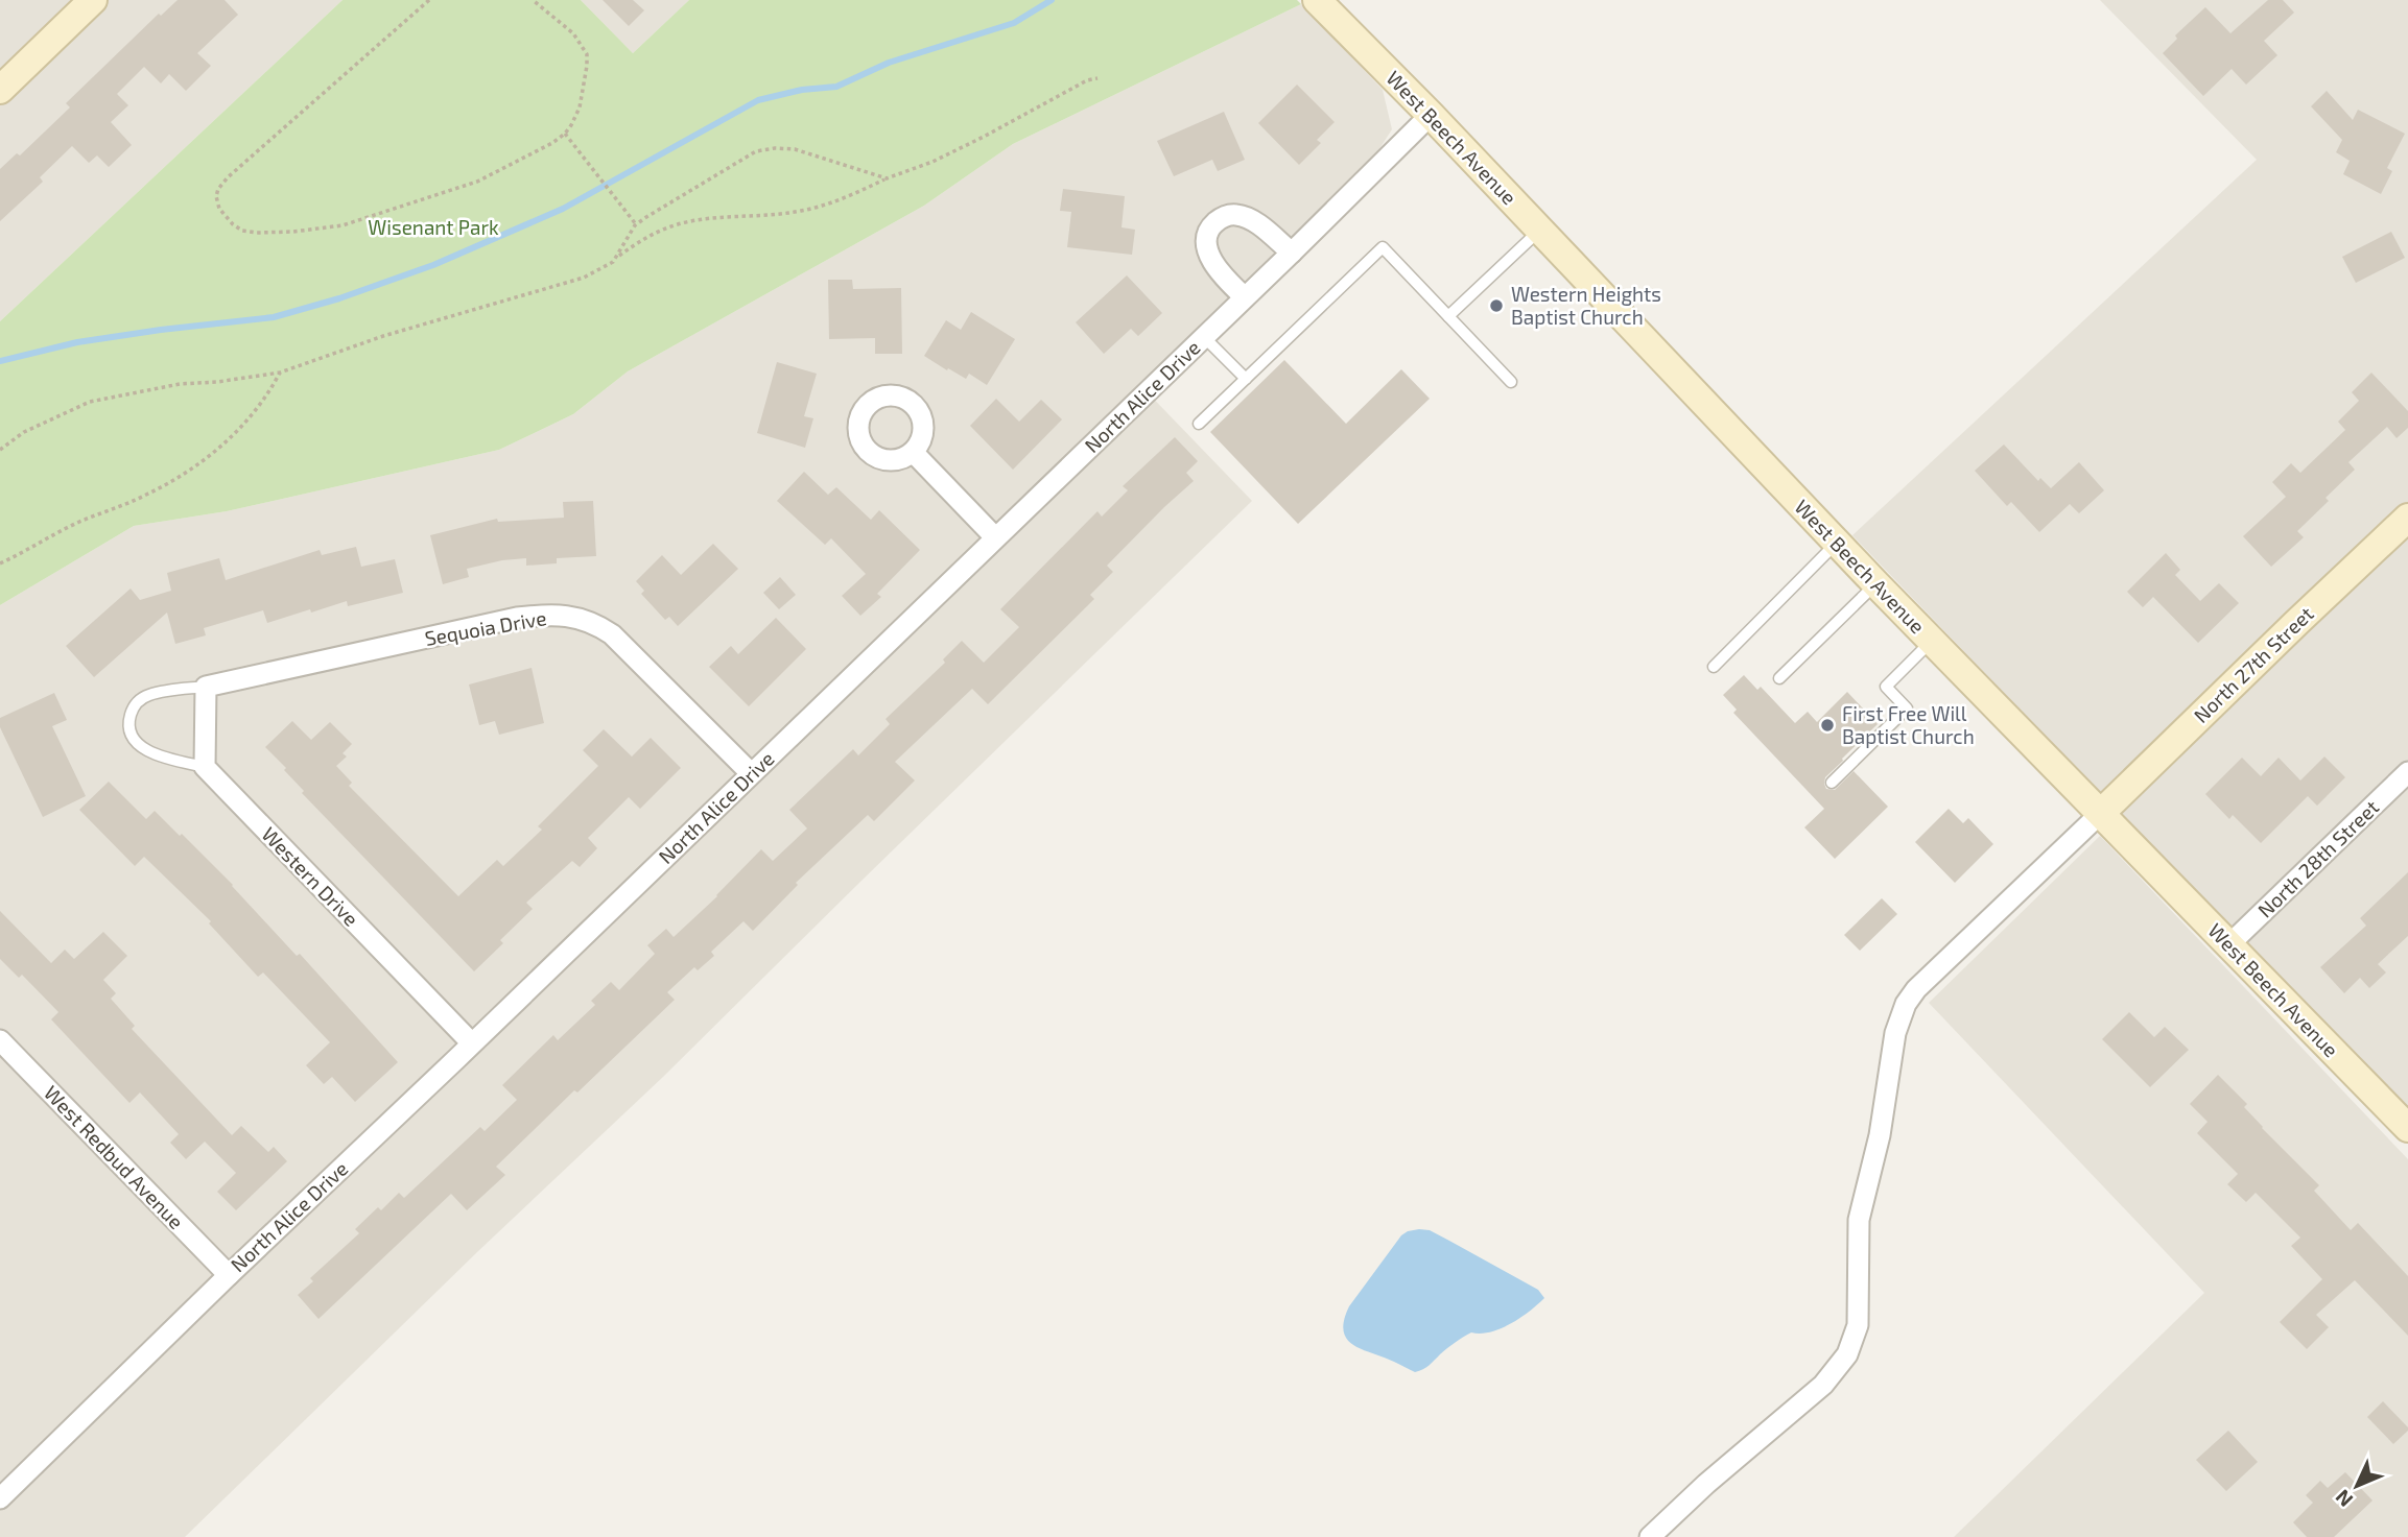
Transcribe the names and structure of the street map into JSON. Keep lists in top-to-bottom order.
{
  "streets": {
    "main road": ["West Beech Avenue", "North 27th Street"],
    "street": [
      "North Alice Drive",
      "Sequoia Drive",
      "North 28th Street",
      "Western Drive",
      "West Redbud Avenue"
    ]
  },
  "crossings": [
    ["West Beech Avenue", "North Alice Drive"],
    ["West Beech Avenue", "North 27th Street"],
    ["West Beech Avenue", "North 28th Street"],
    ["North Alice Drive", "Sequoia Drive"],
    ["North Alice Drive", "Western Drive"],
    ["North Alice Drive", "West Redbud Avenue"]
  ],
  "parks": ["Wisenant Park"],
  "places": ["Western Heights Baptist Church", "First Free Will Baptist Church"],
  "north": "bottom left"
}
